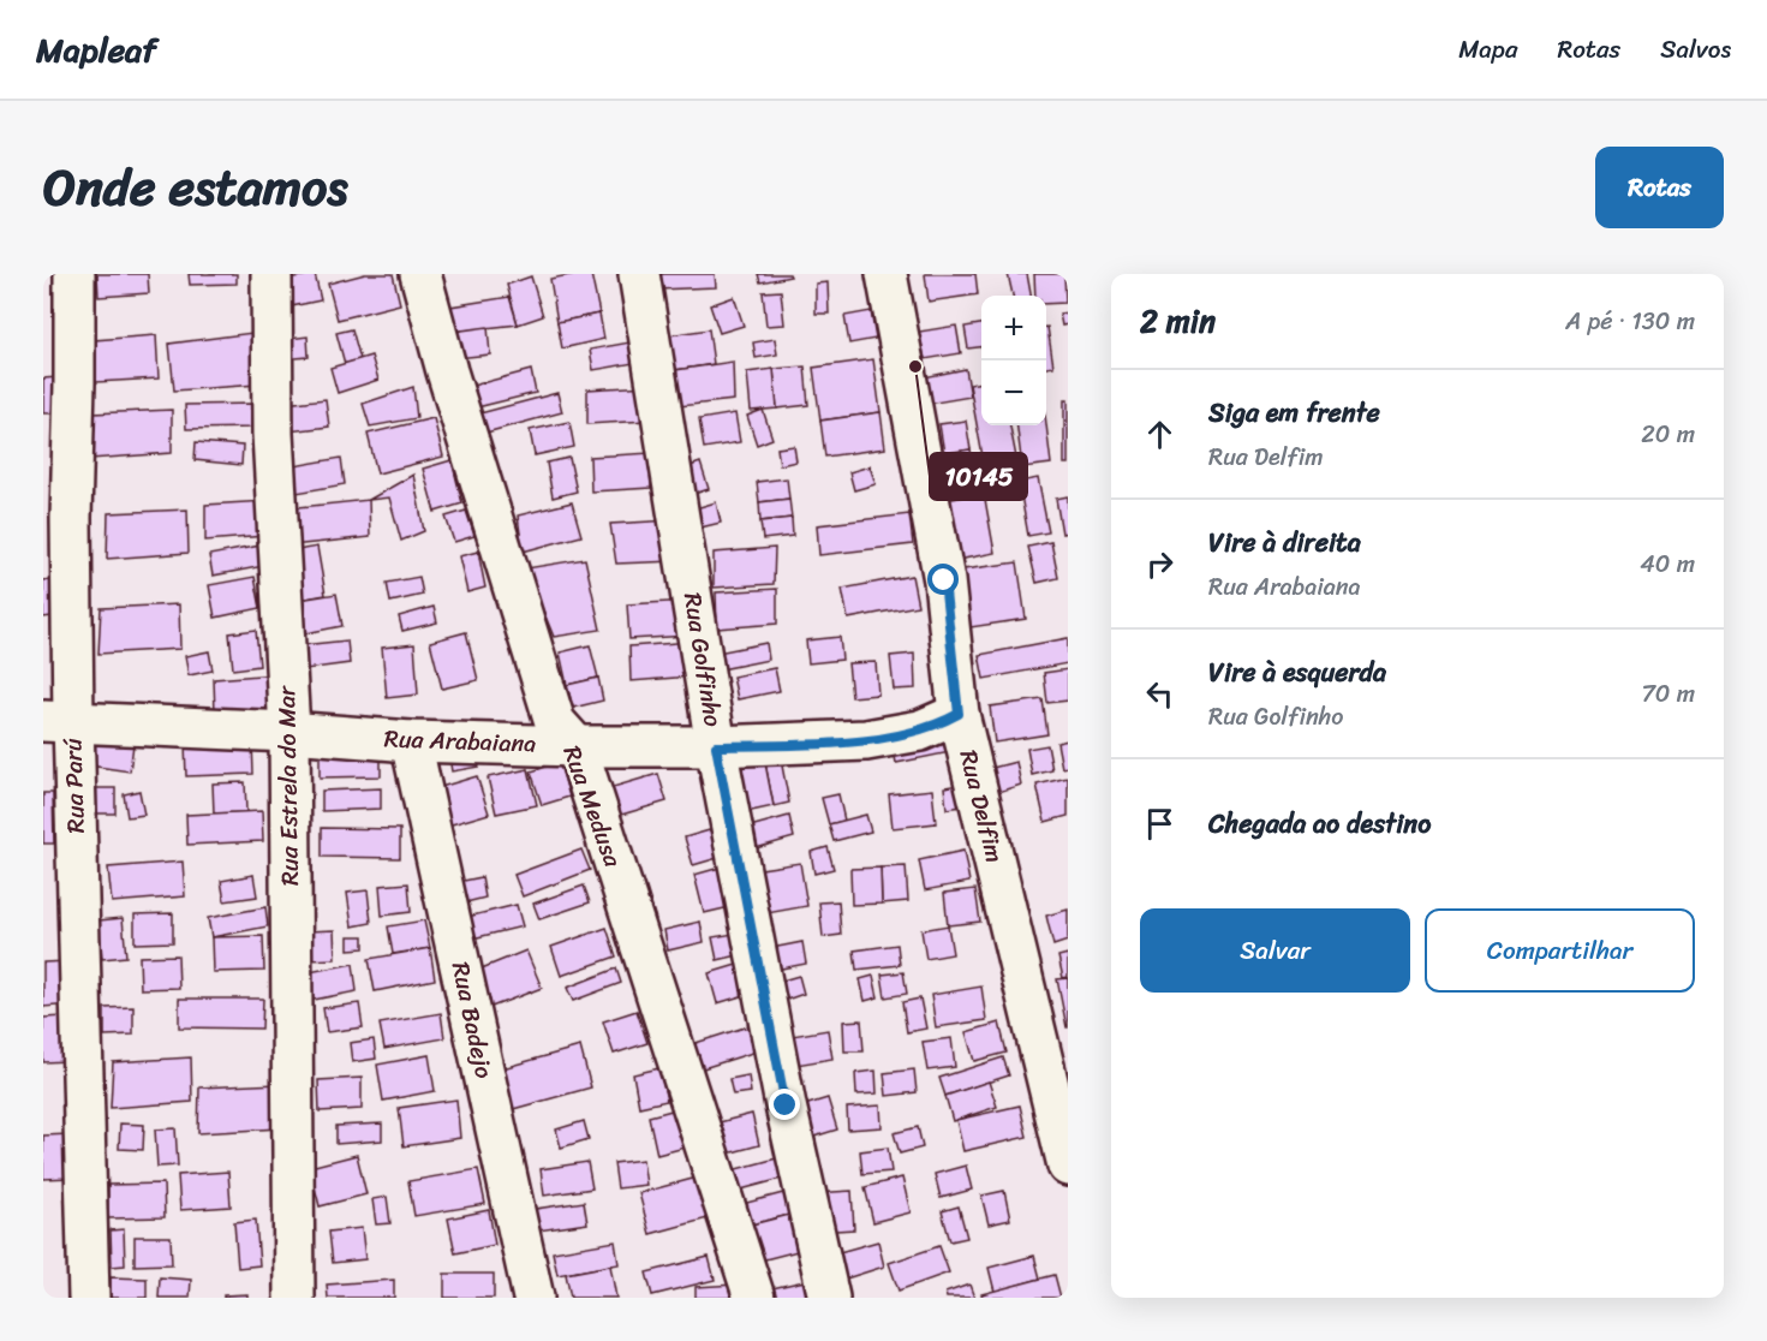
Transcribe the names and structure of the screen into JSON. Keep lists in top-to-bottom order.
{
  "streets": {
    "street": [
      "Rua Golfinho",
      "Rua Arabaiana",
      "Rua Parú",
      "Rua Estrela do Mar",
      "Rua Medusa",
      "Rua Delfim",
      "Rua Badejo"
    ]
  },
  "crossings": [
    ["Rua Golfinho", "Rua Arabaiana"],
    ["Rua Arabaiana", "Rua Parú"],
    ["Rua Arabaiana", "Rua Estrela do Mar"],
    ["Rua Arabaiana", "Rua Medusa"],
    ["Rua Arabaiana", "Rua Delfim"],
    ["Rua Arabaiana", "Rua Badejo"]
  ],
  "places": ["10145"],
  "page": {
    "header": "Mapleaf",
    "nav": ["Mapa", "Rotas", "Salvos"],
    "title": "Onde estamos",
    "buttons": [
      "Rotas",
      ["Salvar", "Compartilhar"]
    ],
    "heading": ["2 min", "A pé · 130 m"],
    "map_buttons": ["+", "−"],
    "list": [
      ["Siga em frente", "Rua Delfim", "20 m"],
      ["Vire à direita", "Rua Arabaiana", "40 m"],
      ["Vire à esquerda", "Rua Golfinho", "70 m"],
      "Chegada ao destino"
    ]
  }
}
